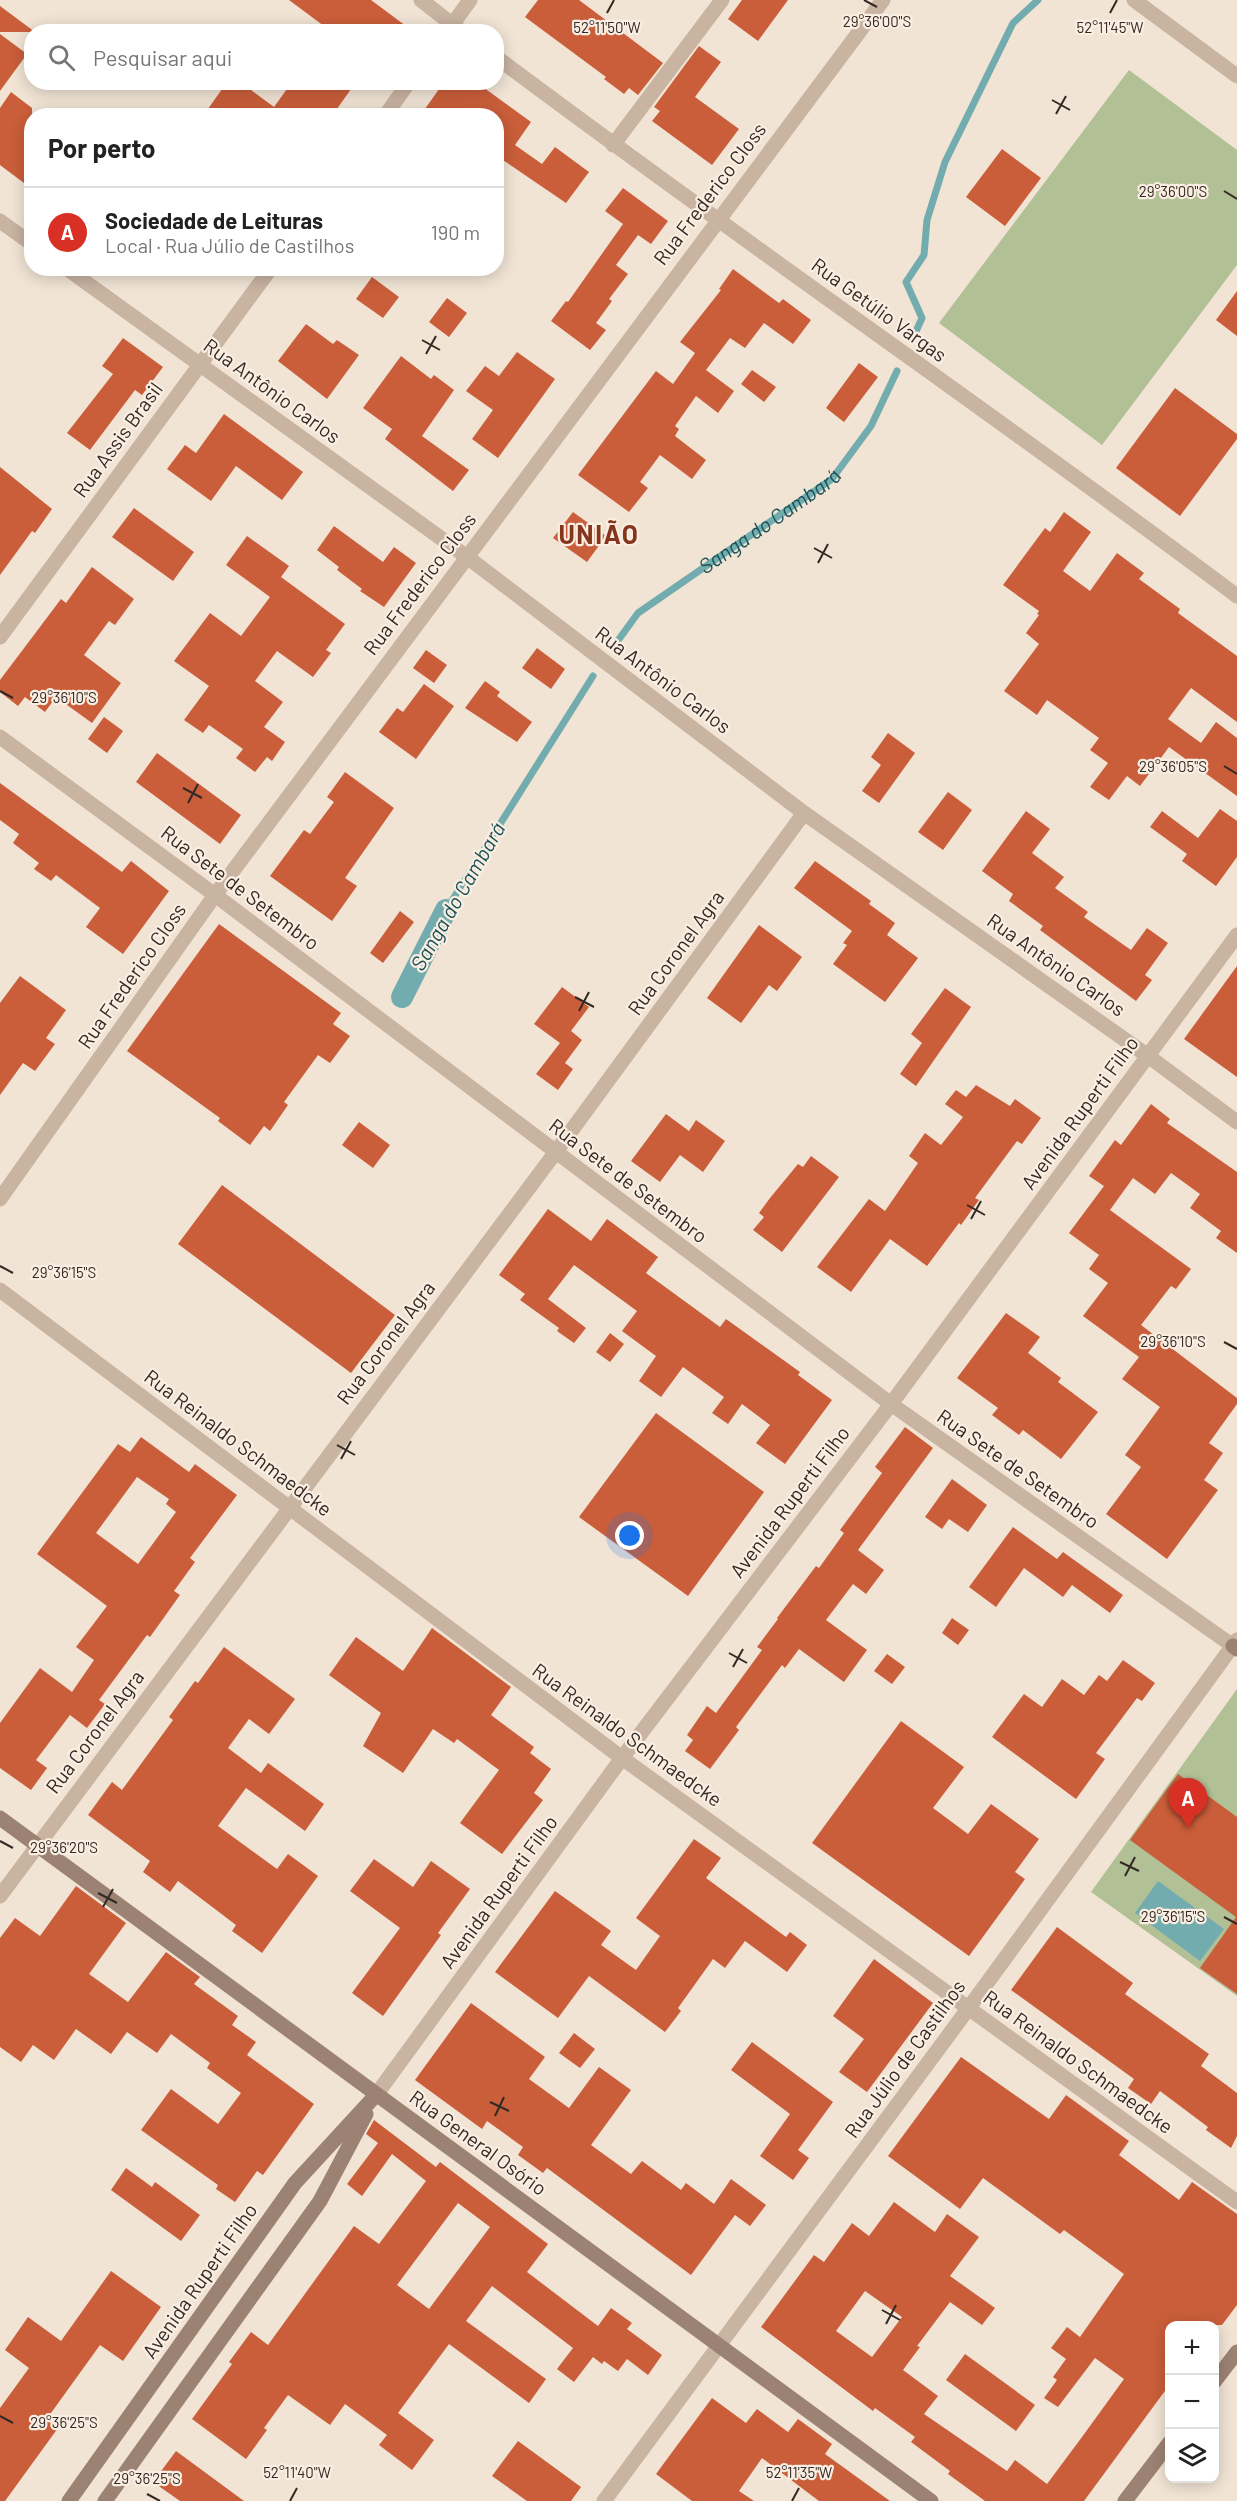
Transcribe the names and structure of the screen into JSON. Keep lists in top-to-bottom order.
{
  "streets": {
    "main road": ["Avenida Ruperti Filho", "Rua General Osório"],
    "street": [
      "Rua Frederico Closs",
      "Rua Getúlio Vargas",
      "Rua Antônio Carlos",
      "Rua Assis Brasil",
      "Rua Sete de Setembro",
      "Rua Coronel Agra",
      "Rua Reinaldo Schmaedcke",
      "Rua Júlio de Castilhos"
    ]
  },
  "crossings": [
    ["Rua Frederico Closs", "Rua Getúlio Vargas"],
    ["Rua Frederico Closs", "Rua Antônio Carlos"],
    ["Rua Frederico Closs", "Rua Sete de Setembro"],
    ["Rua Antônio Carlos", "Rua Assis Brasil"],
    ["Rua Antônio Carlos", "Rua Coronel Agra"],
    ["Rua Antônio Carlos", "Avenida Ruperti Filho"],
    ["Rua Sete de Setembro", "Rua Coronel Agra"],
    ["Rua Sete de Setembro", "Avenida Ruperti Filho"],
    ["Rua Sete de Setembro", "Rua Júlio de Castilhos"],
    ["Rua Coronel Agra", "Rua Reinaldo Schmaedcke"],
    ["Rua Coronel Agra", "Rua General Osório"],
    ["Avenida Ruperti Filho", "Rua Reinaldo Schmaedcke"],
    ["Avenida Ruperti Filho", "Rua General Osório"],
    ["Rua Reinaldo Schmaedcke", "Rua Júlio de Castilhos"],
    ["Rua Júlio de Castilhos", "Rua General Osório"]
  ],
  "districts": ["UNIÃO"],
  "water": ["Sanga do Cambará"],
  "page": {
    "search": "Pesquisar aqui",
    "heading": "Por perto",
    "list": [
      {
        "mark": "A",
        "name": "Sociedade de Leituras",
        "note": "Local · Rua Júlio de Castilhos",
        "value": "190 m"
      }
    ],
    "pins": "A",
    "map_buttons": ["+", "−"]
  },
  "coordinates": [
    "29°36'00\"S",
    "52°11'50\"W",
    "52°11'45\"W",
    "29°36'10\"S",
    "29°36'05\"S",
    "29°36'15\"S",
    "29°36'20\"S",
    "29°36'25\"S",
    "52°11'40\"W",
    "52°11'35\"W"
  ]
}
